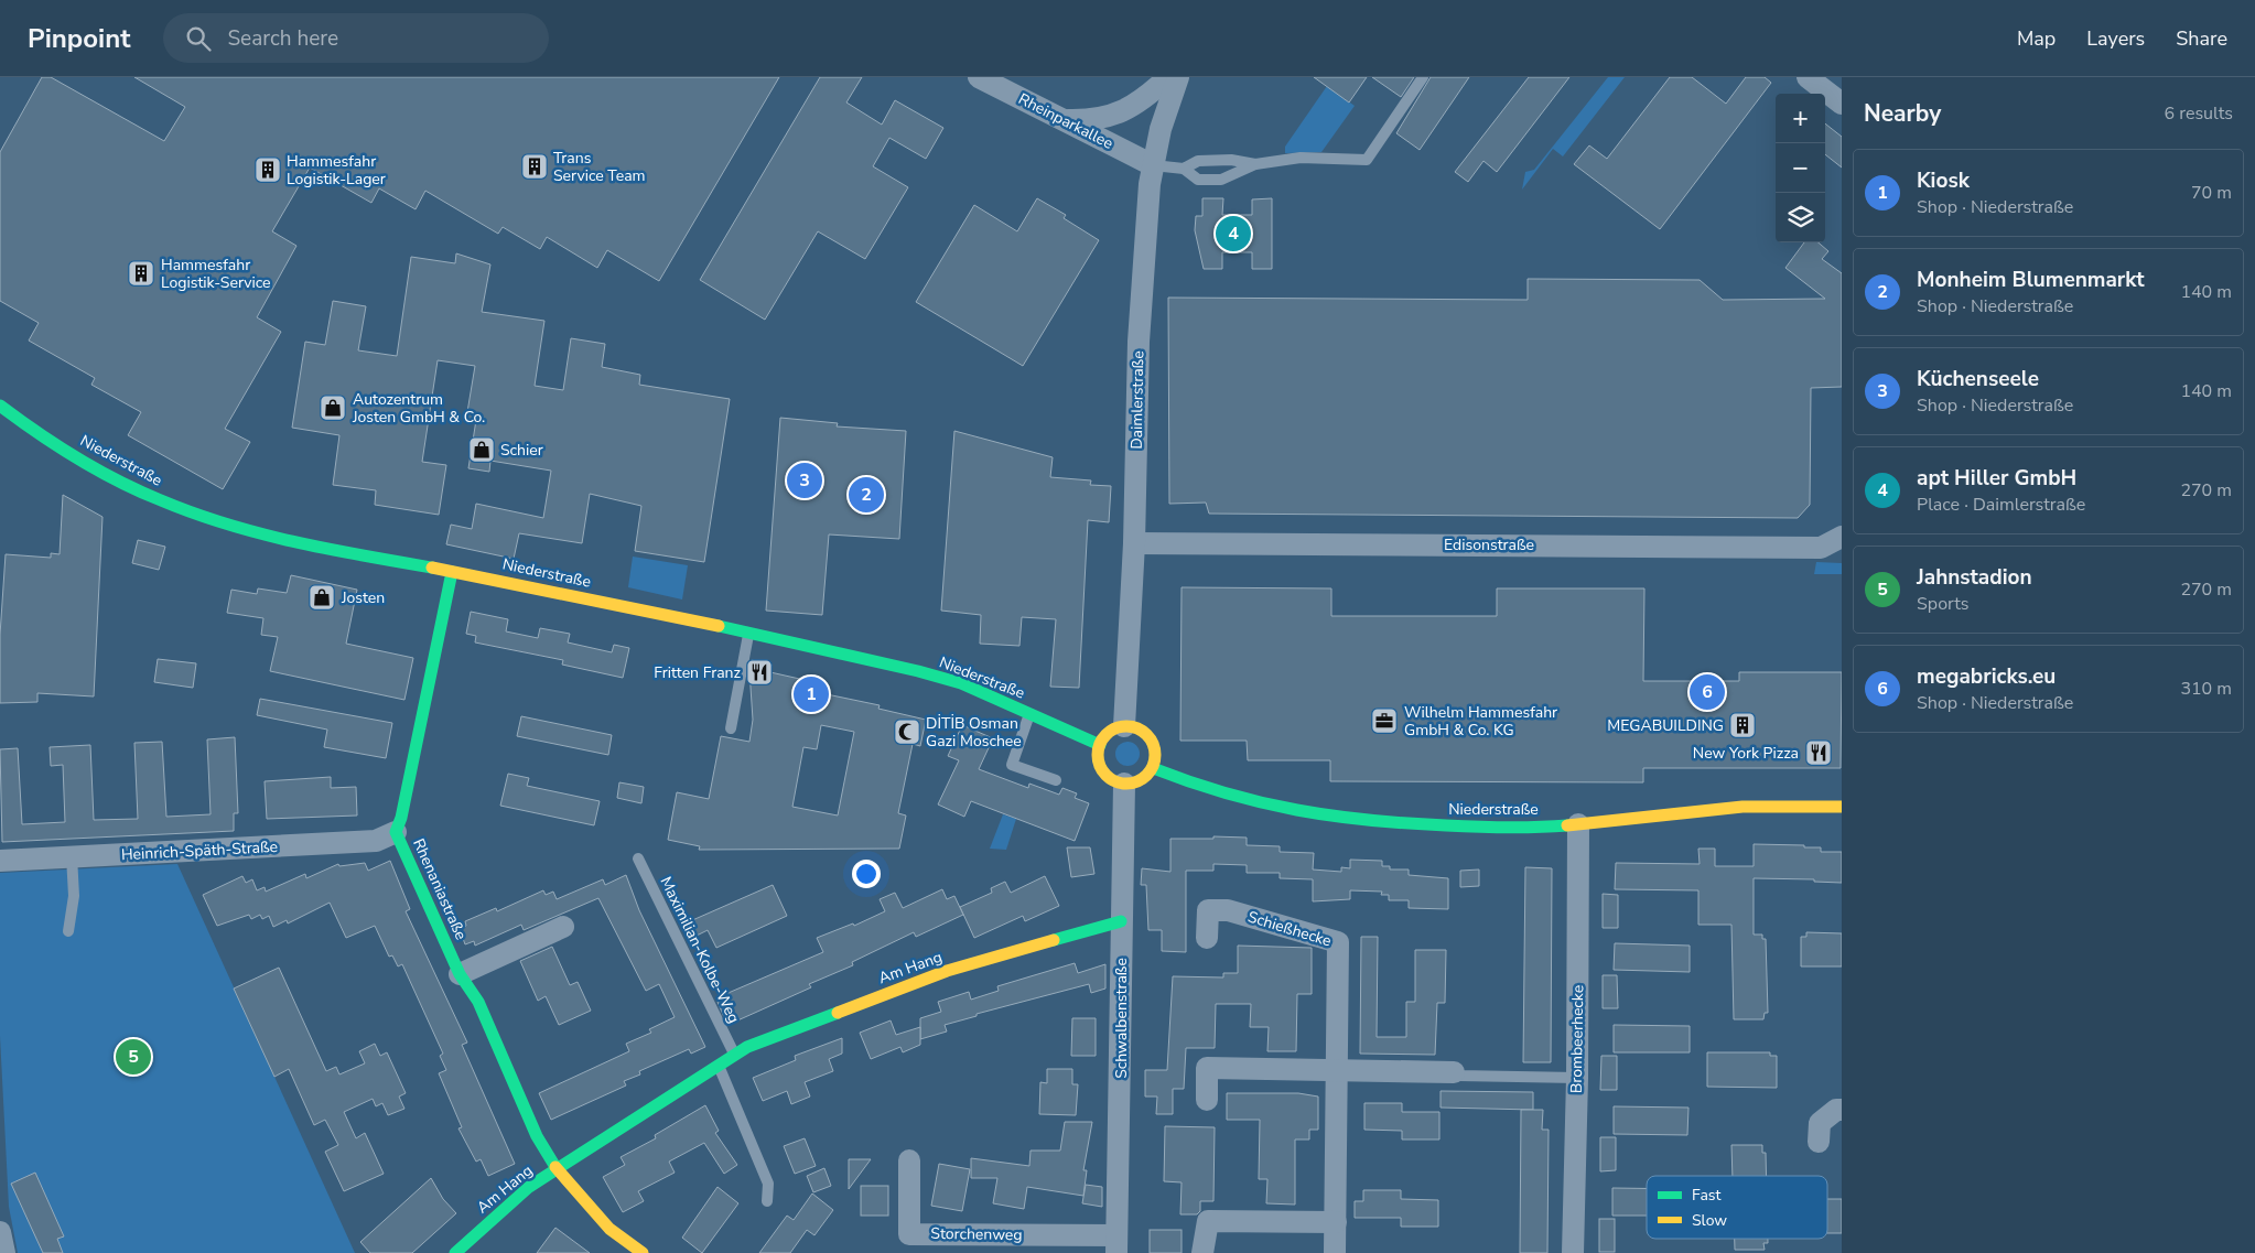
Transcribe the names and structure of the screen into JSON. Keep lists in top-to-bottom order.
{
  "streets": {
    "street": [
      "Rheinparkallee",
      "Daimlerstraße",
      "Niederstraße",
      "Edisonstraße",
      "Heinrich-Späth-Straße",
      "Rhenaniastraße",
      "Schießhecke",
      "Am Hang",
      "Schwalbenstraße",
      "Brombeerhecke",
      "Storchenweg"
    ],
    "lane": ["Maximilian-Kolbe-Weg"]
  },
  "crossings": [
    ["Rheinparkallee", "Daimlerstraße"],
    ["Daimlerstraße", "Niederstraße"],
    ["Daimlerstraße", "Edisonstraße"],
    ["Daimlerstraße", "Schwalbenstraße"],
    ["Niederstraße", "Rhenaniastraße"],
    ["Niederstraße", "Schwalbenstraße"],
    ["Niederstraße", "Brombeerhecke"],
    ["Heinrich-Späth-Straße", "Rhenaniastraße"],
    ["Rhenaniastraße", "Am Hang"],
    ["Maximilian-Kolbe-Weg", "Am Hang"],
    ["Am Hang", "Schwalbenstraße"],
    ["Schwalbenstraße", "Storchenweg"]
  ],
  "places": {
    "building": [
      "Trans Service Team",
      "Hammesfahr Logistik-Lager",
      "Hammesfahr Logistik-Service",
      "MEGABUILDING"
    ],
    "shop": ["Autozentrum Josten GmbH & Co.", "Schier", "Josten"],
    "restaurant": ["Fritten Franz", "New York Pizza"],
    "office": ["Wilhelm Hammesfahr GmbH & Co. KG"],
    "mosque": ["DİTİB Osman Gazi Moschee"]
  },
  "legend": ["Fast", "Slow"],
  "page": {
    "header": "Pinpoint",
    "search": "Search here",
    "nav": ["Map", "Layers", "Share"],
    "heading": ["Nearby", "6 results"],
    "map_buttons": ["+", "−"],
    "list": [
      {
        "mark": "1",
        "name": "Kiosk",
        "note": "Shop · Niederstraße",
        "value": "70 m"
      },
      {
        "mark": "2",
        "name": "Monheim Blumenmarkt",
        "note": "Shop · Niederstraße",
        "value": "140 m"
      },
      {
        "mark": "3",
        "name": "Küchenseele",
        "note": "Shop · Niederstraße",
        "value": "140 m"
      },
      {
        "mark": "4",
        "name": "apt Hiller GmbH",
        "note": "Place · Daimlerstraße",
        "value": "270 m"
      },
      {
        "mark": "5",
        "name": "Jahnstadion",
        "note": "Sports",
        "value": "270 m"
      },
      {
        "mark": "6",
        "name": "megabricks.eu",
        "note": "Shop · Niederstraße",
        "value": "310 m"
      }
    ],
    "pins": [
      "4",
      "3",
      "2",
      "6",
      "1",
      "5"
    ]
  }
}
